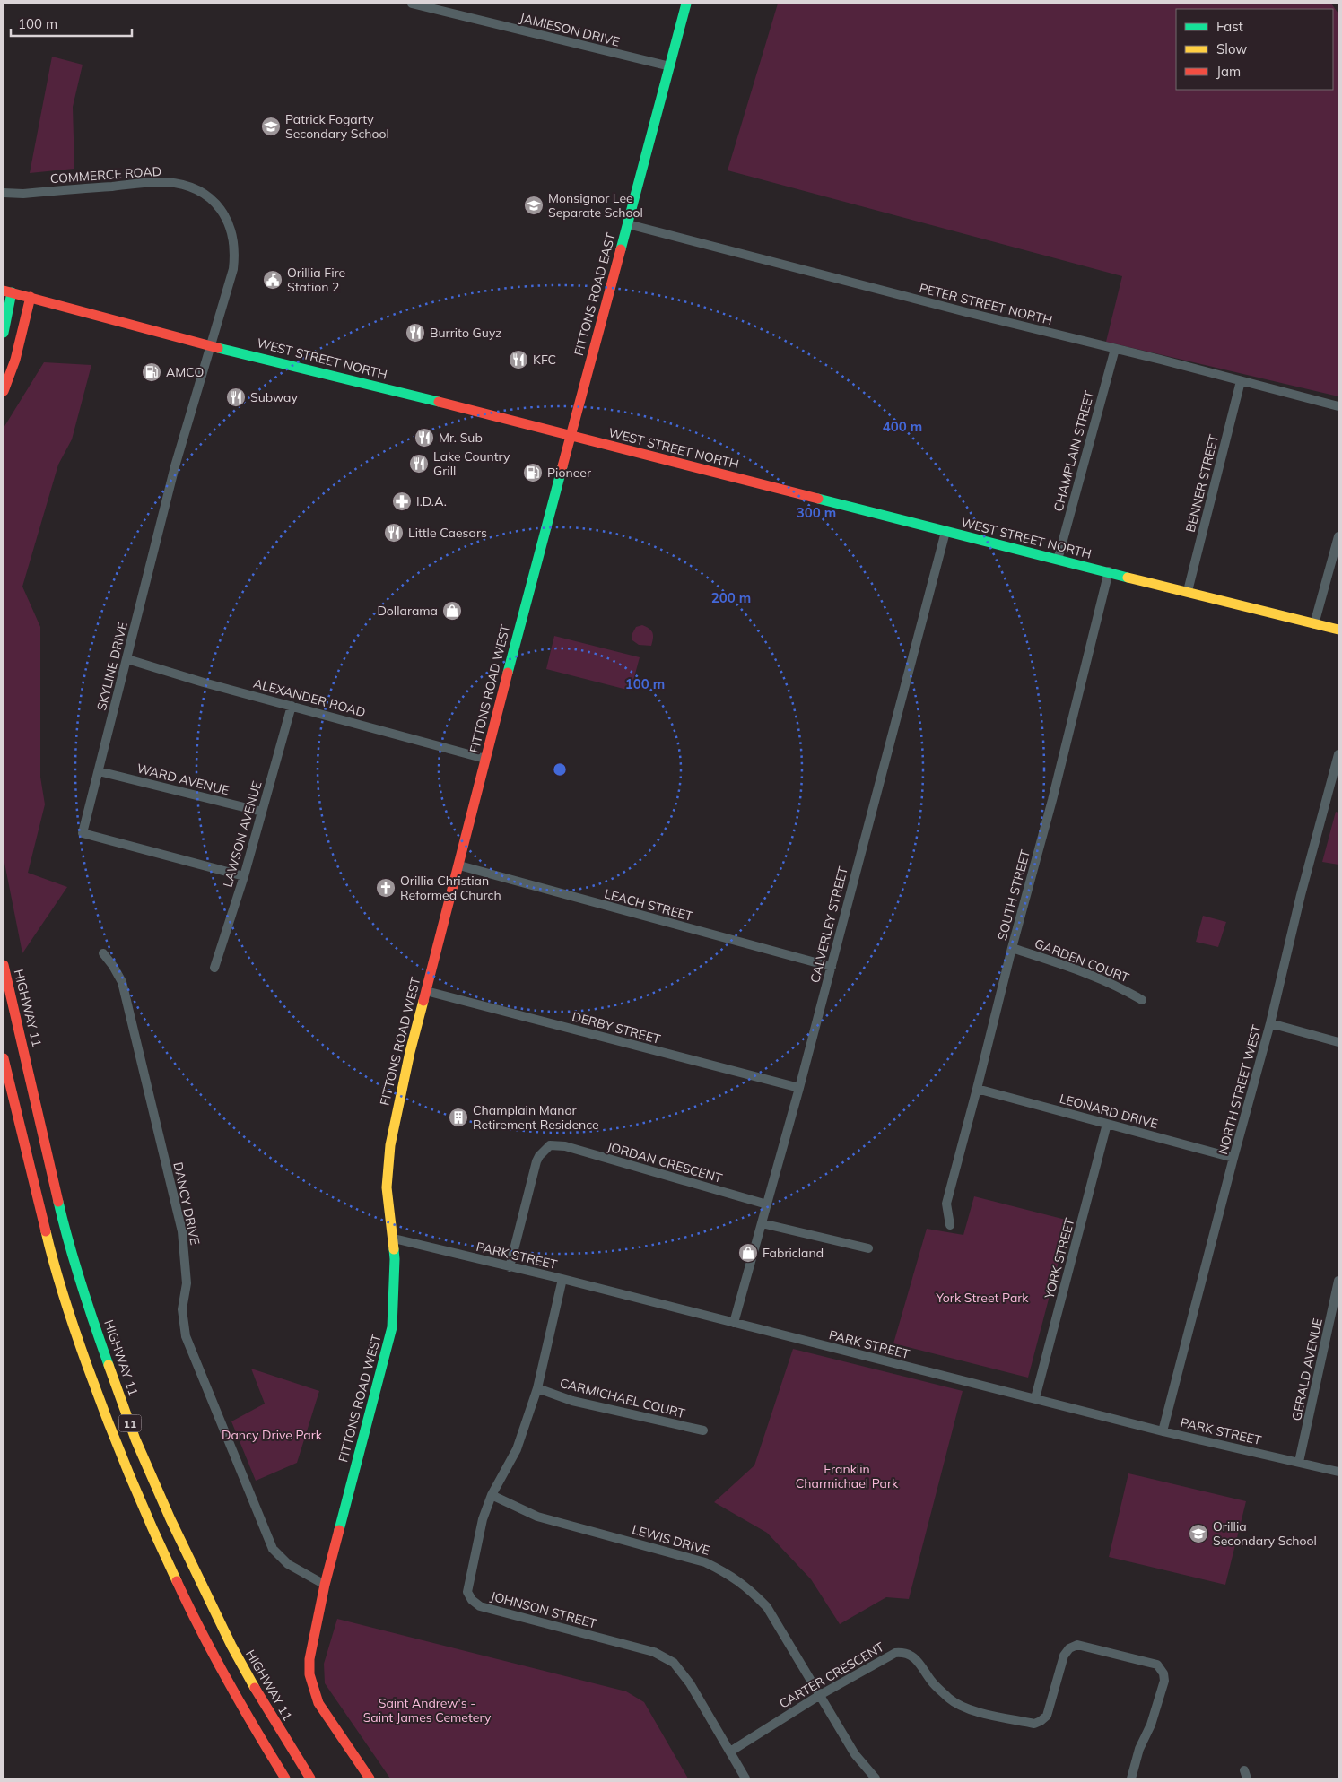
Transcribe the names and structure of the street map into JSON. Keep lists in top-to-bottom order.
{
  "streets": {
    "main road": [
      "FITTONS ROAD EAST",
      "WEST STREET NORTH",
      "FITTONS ROAD WEST",
      "HIGHWAY 11",
      "11"
    ],
    "street": [
      "JAMIESON DRIVE",
      "COMMERCE ROAD",
      "PETER STREET NORTH",
      "CHAMPLAIN STREET",
      "BENNER STREET",
      "SKYLINE DRIVE",
      "ALEXANDER ROAD",
      "WARD AVENUE",
      "LAWSON AVENUE",
      "SOUTH STREET",
      "LEACH STREET",
      "CALVERLEY STREET",
      "GARDEN COURT",
      "DERBY STREET",
      "NORTH STREET WEST",
      "LEONARD DRIVE",
      "JORDAN CRESCENT",
      "DANCY DRIVE",
      "PARK STREET",
      "YORK STREET",
      "GERALD AVENUE",
      "CARMICHAEL COURT",
      "LEWIS DRIVE",
      "JOHNSON STREET",
      "CARTER CRESCENT"
    ]
  },
  "crossings": [
    ["JAMIESON DRIVE", "FITTONS ROAD EAST"],
    ["COMMERCE ROAD", "WEST STREET NORTH"],
    ["COMMERCE ROAD", "SKYLINE DRIVE"],
    ["FITTONS ROAD EAST", "PETER STREET NORTH"],
    ["FITTONS ROAD EAST", "WEST STREET NORTH"],
    ["FITTONS ROAD EAST", "FITTONS ROAD WEST"],
    ["PETER STREET NORTH", "CHAMPLAIN STREET"],
    ["PETER STREET NORTH", "BENNER STREET"],
    ["WEST STREET NORTH", "CHAMPLAIN STREET"],
    ["WEST STREET NORTH", "BENNER STREET"],
    ["WEST STREET NORTH", "SKYLINE DRIVE"],
    ["WEST STREET NORTH", "FITTONS ROAD WEST"],
    ["WEST STREET NORTH", "SOUTH STREET"],
    ["WEST STREET NORTH", "CALVERLEY STREET"],
    ["SKYLINE DRIVE", "ALEXANDER ROAD"],
    ["SKYLINE DRIVE", "WARD AVENUE"],
    ["SKYLINE DRIVE", "LAWSON AVENUE"],
    ["FITTONS ROAD WEST", "ALEXANDER ROAD"],
    ["FITTONS ROAD WEST", "LEACH STREET"],
    ["FITTONS ROAD WEST", "DERBY STREET"],
    ["FITTONS ROAD WEST", "DANCY DRIVE"],
    ["FITTONS ROAD WEST", "PARK STREET"],
    ["ALEXANDER ROAD", "LAWSON AVENUE"],
    ["WARD AVENUE", "LAWSON AVENUE"],
    ["SOUTH STREET", "GARDEN COURT"],
    ["SOUTH STREET", "LEONARD DRIVE"],
    ["LEACH STREET", "CALVERLEY STREET"],
    ["CALVERLEY STREET", "DERBY STREET"],
    ["CALVERLEY STREET", "JORDAN CRESCENT"],
    ["CALVERLEY STREET", "PARK STREET"],
    ["NORTH STREET WEST", "LEONARD DRIVE"],
    ["NORTH STREET WEST", "PARK STREET"],
    ["LEONARD DRIVE", "YORK STREET"],
    ["JORDAN CRESCENT", "PARK STREET"],
    ["PARK STREET", "YORK STREET"],
    ["PARK STREET", "GERALD AVENUE"],
    ["PARK STREET", "JOHNSON STREET"],
    ["CARMICHAEL COURT", "JOHNSON STREET"],
    ["LEWIS DRIVE", "JOHNSON STREET"],
    ["LEWIS DRIVE", "CARTER CRESCENT"],
    ["JOHNSON STREET", "CARTER CRESCENT"]
  ],
  "parks": [
    "York Street Park",
    "Dancy Drive Park",
    "Franklin Charmichael Park",
    "Saint Andrew's - Saint James Cemetery"
  ],
  "places": {
    "school or university": ["Patrick Fogarty Secondary School", "Monsignor Lee Separate School", "Orillia Secondary School"],
    "public building": ["Orillia Fire Station 2"],
    "restaurant": [
      "Burrito Guyz",
      "KFC",
      "Subway",
      "Mr. Sub",
      "Lake Country Grill",
      "Little Caesars"
    ],
    "fuel station": ["AMCO", "Pioneer"],
    "pharmacy": ["I.D.A."],
    "shop": ["Dollarama", "Fabricland"],
    "church": ["Orillia Christian Reformed Church"],
    "building": ["Champlain Manor Retirement Residence"]
  },
  "legend": ["Fast", "Slow", "Jam"],
  "scale_bar": "100 m",
  "rings": [
    "400 m",
    "300 m",
    "200 m",
    "100 m"
  ]
}
